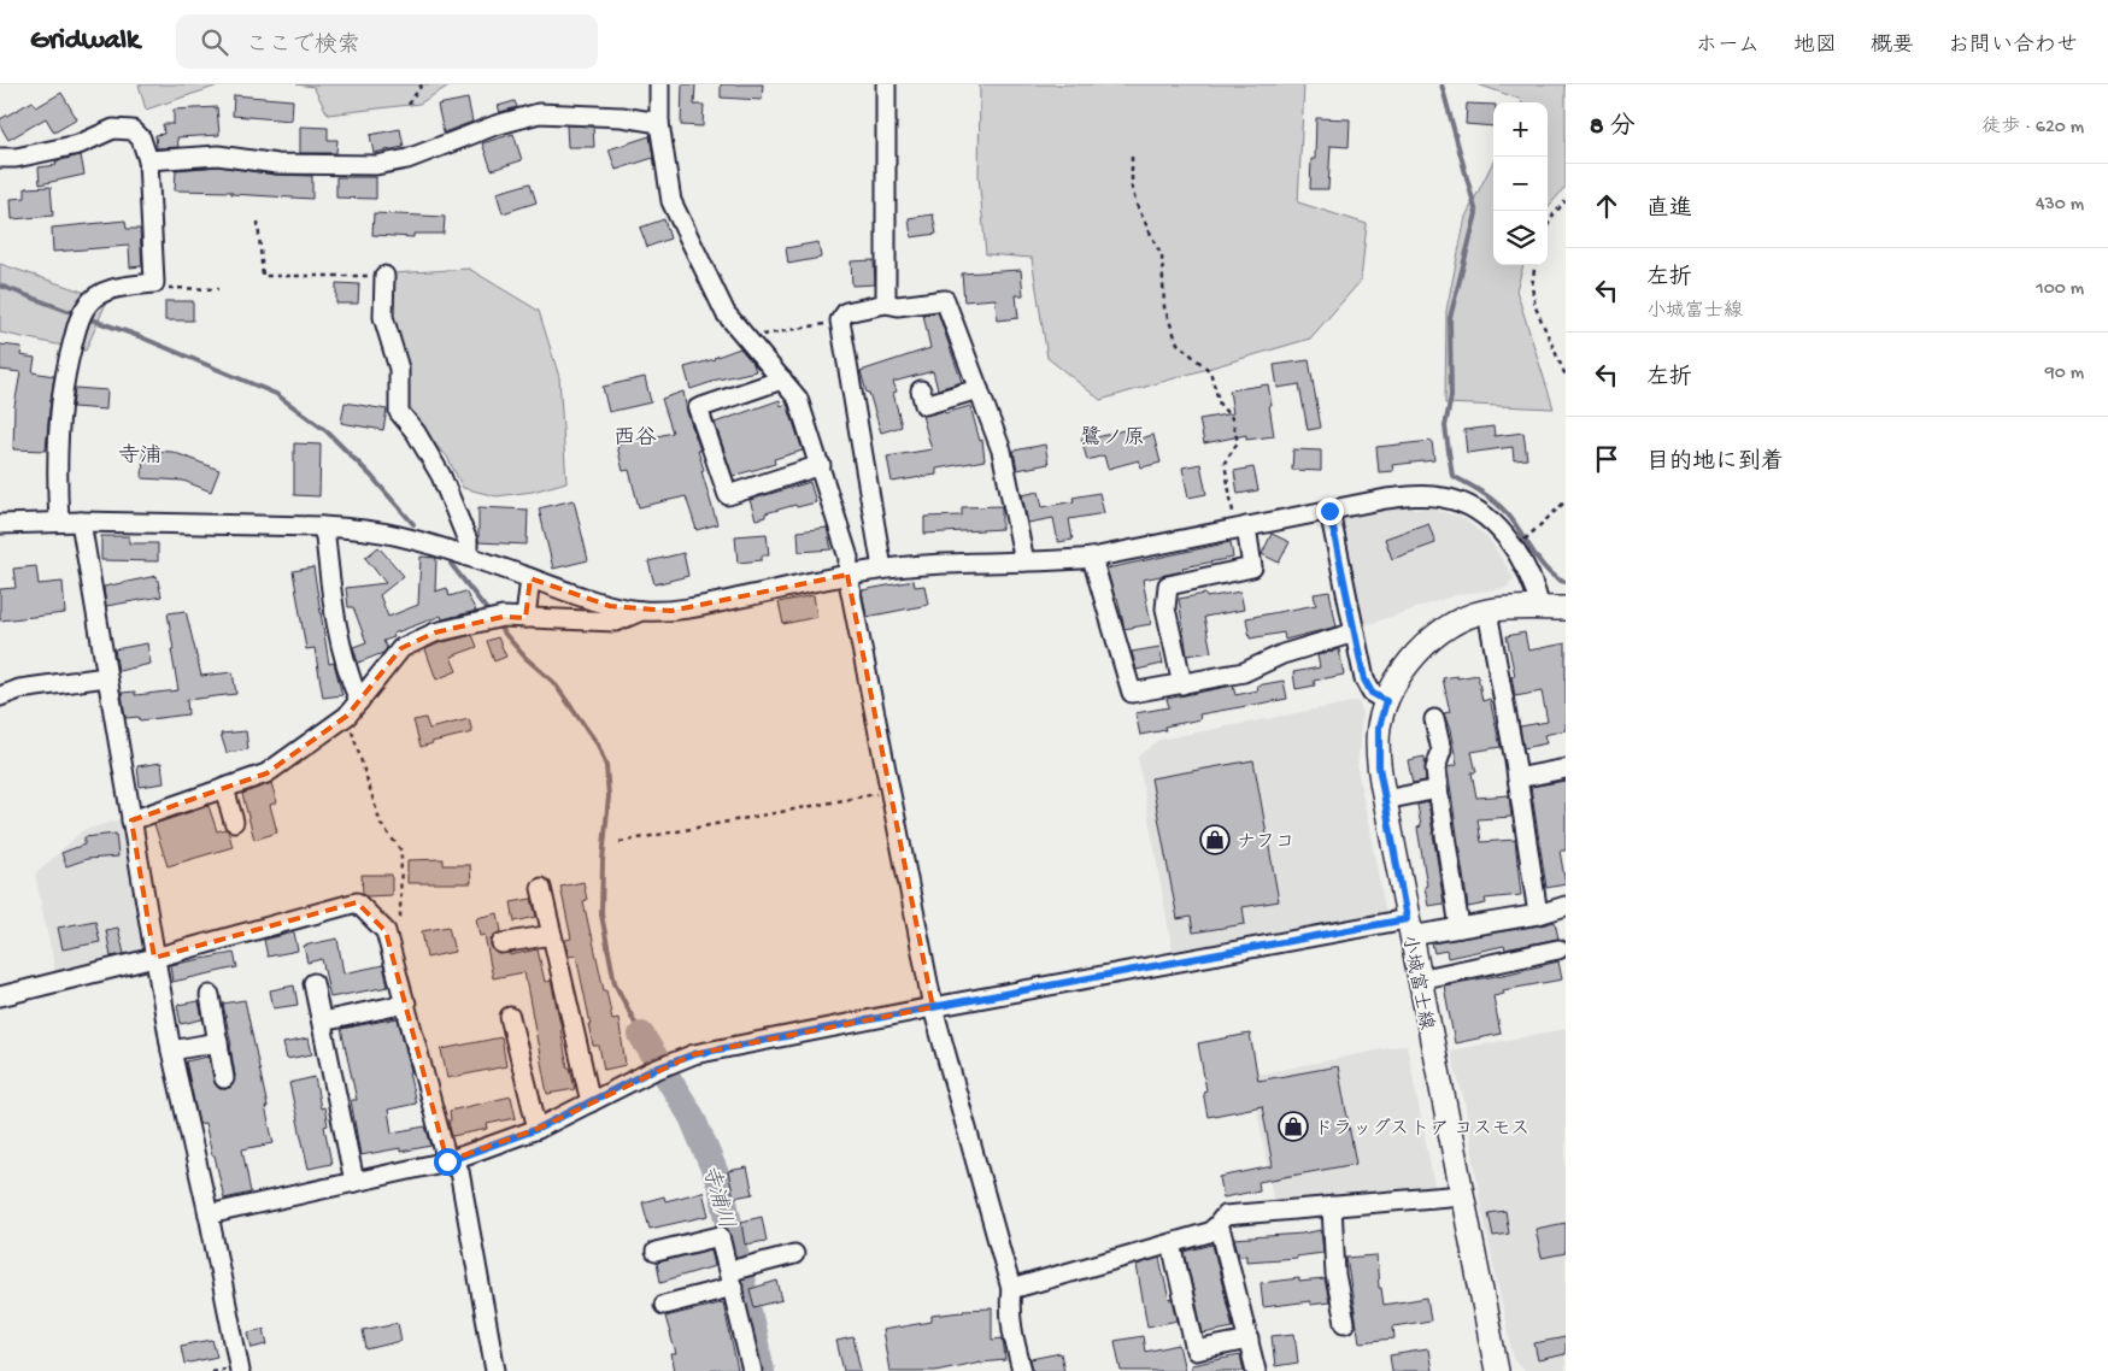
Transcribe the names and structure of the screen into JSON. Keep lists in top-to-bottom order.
{
  "streets": {
    "main road": ["小城富士線"]
  },
  "districts": ["西谷", "鷺ノ原", "寺浦"],
  "water": ["寺浦川"],
  "places": {
    "shop": ["ナフコ", "ドラッグストア コスモス"]
  },
  "page": {
    "header": "Gridwalk",
    "search": "ここで検索",
    "nav": [
      "ホーム",
      "地図",
      "概要",
      "お問い合わせ"
    ],
    "heading": ["8 分", "徒歩 · 620 m"],
    "map_buttons": ["+", "−"],
    "list": [
      ["直進", "430 m"],
      ["左折", "小城富士線", "100 m"],
      ["左折", "90 m"],
      "目的地に到着"
    ]
  }
}
